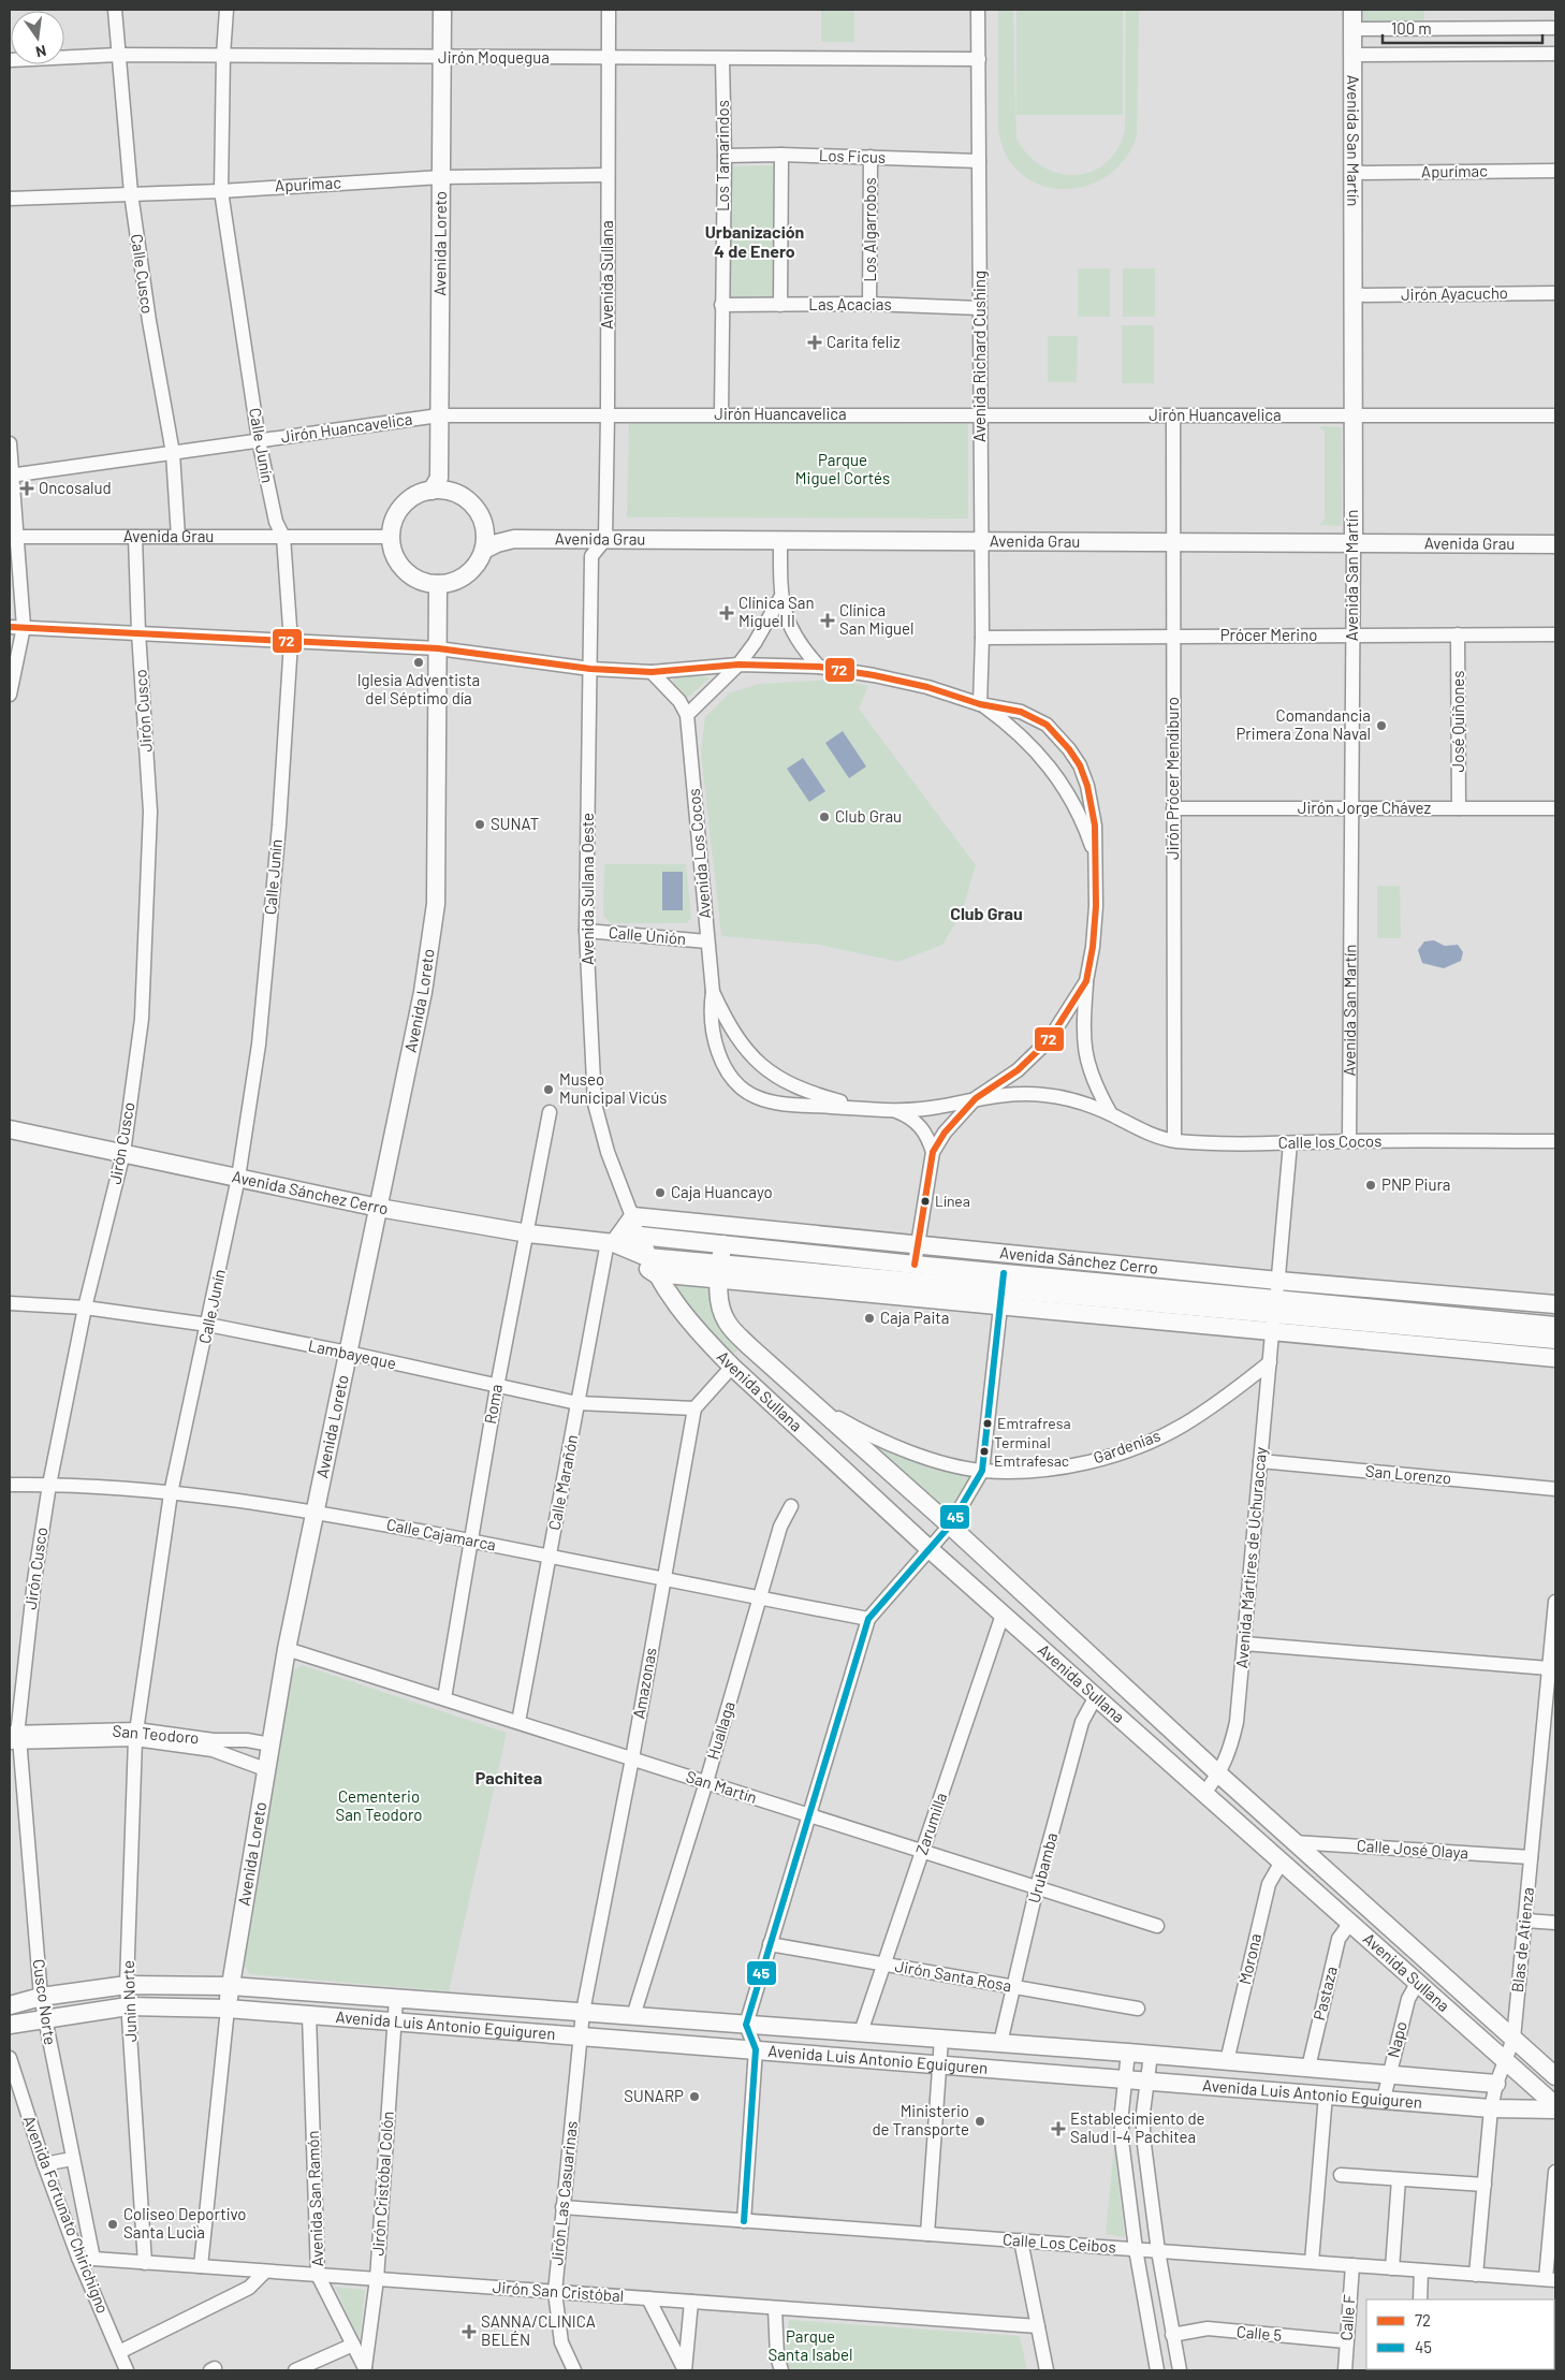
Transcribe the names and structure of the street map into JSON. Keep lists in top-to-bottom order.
{
  "streets": {
    "main road": [
      "Avenida San Martín",
      "Avenida Loreto",
      "Avenida Sullana",
      "Avenida Grau",
      "Avenida Sánchez Cerro",
      "Avenida Luis Antonio Eguiguren"
    ],
    "street": [
      "Jirón Moquegua",
      "Los Tamarindos",
      "Los Ficus",
      "Apurímac",
      "Los Algarrobos",
      "Calle Cusco",
      "Jirón Ayacucho",
      "Las Acacias",
      "Avenida Richard Cushing",
      "Jirón Huancavelica",
      "Calle Junín",
      "Prócer Merino",
      "Jirón Cusco",
      "José Quiñones",
      "Jirón Prócer Mendiburo",
      "Jirón Jorge Chávez",
      "Avenida Los Cocos",
      "Avenida Sullana Oeste",
      "Calle Unión",
      "Calle los Cocos",
      "Lambayeque",
      "Roma",
      "Gardenias",
      "San Lorenzo",
      "Calle Marañón",
      "Calle Cajamarca",
      "Avenida Mártires de Uchuraccay",
      "Amazonas",
      "Huallaga",
      "San Teodoro",
      "San Martín",
      "Zarumilla",
      "Calle José Olaya",
      "Urubamba",
      "Blas de Atienza",
      "Morona",
      "Jirón Santa Rosa",
      "Pastaza",
      "Junín Norte",
      "Cusco Norte",
      "Napo",
      "Jirón Cristóbal Colón",
      "Jirón Las Casuarinas",
      "Avenida San Ramón",
      "Avenida Fortunato Chirichigno",
      "Calle Los Ceibos",
      "Jirón San Cristóbal",
      "Calle F",
      "Calle 5"
    ]
  },
  "crossings": [
    ["Jirón Moquegua", "Los Tamarindos"],
    ["Jirón Moquegua", "Avenida Loreto"],
    ["Jirón Moquegua", "Calle Cusco"],
    ["Jirón Moquegua", "Avenida Sullana"],
    ["Jirón Moquegua", "Avenida Richard Cushing"],
    ["Jirón Moquegua", "Calle Junín"],
    ["Avenida San Martín", "Apurímac"],
    ["Avenida San Martín", "Jirón Ayacucho"],
    ["Avenida San Martín", "Jirón Huancavelica"],
    ["Avenida San Martín", "Avenida Grau"],
    ["Avenida San Martín", "Prócer Merino"],
    ["Avenida San Martín", "Jirón Jorge Chávez"],
    ["Avenida San Martín", "Calle los Cocos"],
    ["Los Tamarindos", "Los Ficus"],
    ["Los Tamarindos", "Las Acacias"],
    ["Los Tamarindos", "Jirón Huancavelica"],
    ["Los Ficus", "Los Algarrobos"],
    ["Los Ficus", "Avenida Richard Cushing"],
    ["Apurímac", "Avenida Loreto"],
    ["Apurímac", "Calle Cusco"],
    ["Apurímac", "Avenida Sullana"],
    ["Apurímac", "Calle Junín"],
    ["Los Algarrobos", "Las Acacias"],
    ["Avenida Loreto", "Jirón Huancavelica"],
    ["Avenida Loreto", "Avenida Grau"],
    ["Avenida Loreto", "Avenida Los Cocos"],
    ["Avenida Loreto", "Avenida Sánchez Cerro"],
    ["Avenida Loreto", "Lambayeque"],
    ["Avenida Loreto", "Calle Cajamarca"],
    ["Avenida Loreto", "San Teodoro"],
    ["Avenida Loreto", "San Martín"],
    ["Avenida Loreto", "Avenida Luis Antonio Eguiguren"],
    ["Avenida Loreto", "Jirón San Cristóbal"],
    ["Calle Cusco", "Jirón Huancavelica"],
    ["Calle Cusco", "Avenida Grau"],
    ["Avenida Sullana", "Jirón Huancavelica"],
    ["Avenida Sullana", "Avenida Grau"],
    ["Avenida Sullana", "Avenida Sullana Oeste"],
    ["Avenida Sullana", "Avenida Sánchez Cerro"],
    ["Avenida Sullana", "Gardenias"],
    ["Avenida Sullana", "Avenida Mártires de Uchuraccay"],
    ["Avenida Sullana", "Zarumilla"],
    ["Avenida Sullana", "Calle José Olaya"],
    ["Avenida Sullana", "Urubamba"],
    ["Avenida Sullana", "Blas de Atienza"],
    ["Avenida Sullana", "Morona"],
    ["Avenida Sullana", "Pastaza"],
    ["Avenida Sullana", "Napo"],
    ["Las Acacias", "Avenida Richard Cushing"],
    ["Avenida Richard Cushing", "Jirón Huancavelica"],
    ["Avenida Richard Cushing", "Avenida Grau"],
    ["Avenida Richard Cushing", "Prócer Merino"],
    ["Avenida Richard Cushing", "Avenida Los Cocos"],
    ["Jirón Huancavelica", "Calle Junín"],
    ["Jirón Huancavelica", "Jirón Prócer Mendiburo"],
    ["Calle Junín", "Avenida Grau"],
    ["Calle Junín", "Avenida Los Cocos"],
    ["Calle Junín", "Avenida Sánchez Cerro"],
    ["Calle Junín", "Lambayeque"],
    ["Calle Junín", "Calle Cajamarca"],
    ["Calle Junín", "San Teodoro"],
    ["Calle Junín", "Junín Norte"],
    ["Avenida Grau", "Jirón Cusco"],
    ["Avenida Grau", "Jirón Prócer Mendiburo"],
    ["Avenida Grau", "Avenida Sullana Oeste"],
    ["Prócer Merino", "José Quiñones"],
    ["Prócer Merino", "Jirón Prócer Mendiburo"],
    ["Jirón Cusco", "Avenida Los Cocos"],
    ["Jirón Cusco", "Avenida Sánchez Cerro"],
    ["Jirón Cusco", "Lambayeque"],
    ["Jirón Cusco", "Calle Cajamarca"],
    ["Jirón Cusco", "San Teodoro"],
    ["Jirón Cusco", "Cusco Norte"],
    ["José Quiñones", "Jirón Jorge Chávez"],
    ["Jirón Prócer Mendiburo", "Jirón Jorge Chávez"],
    ["Jirón Prócer Mendiburo", "Calle los Cocos"],
    ["Avenida Los Cocos", "Avenida Sullana Oeste"],
    ["Avenida Los Cocos", "Calle Unión"],
    ["Avenida Los Cocos", "Calle los Cocos"],
    ["Avenida Los Cocos", "Avenida Sánchez Cerro"],
    ["Avenida Sullana Oeste", "Calle Unión"],
    ["Avenida Sullana Oeste", "Avenida Sánchez Cerro"],
    ["Calle los Cocos", "Avenida Mártires de Uchuraccay"],
    ["Avenida Sánchez Cerro", "Roma"],
    ["Avenida Sánchez Cerro", "Calle Marañón"],
    ["Avenida Sánchez Cerro", "Avenida Mártires de Uchuraccay"],
    ["Lambayeque", "Roma"],
    ["Lambayeque", "Calle Marañón"],
    ["Lambayeque", "Amazonas"],
    ["Roma", "Calle Cajamarca"],
    ["Roma", "San Martín"],
    ["Gardenias", "Avenida Mártires de Uchuraccay"],
    ["San Lorenzo", "Avenida Mártires de Uchuraccay"],
    ["Calle Marañón", "Calle Cajamarca"],
    ["Calle Marañón", "San Martín"],
    ["Calle Cajamarca", "Amazonas"],
    ["Calle Cajamarca", "Huallaga"],
    ["Amazonas", "San Martín"],
    ["Amazonas", "Avenida Luis Antonio Eguiguren"],
    ["Amazonas", "Jirón Las Casuarinas"],
    ["Huallaga", "San Martín"],
    ["Huallaga", "Avenida Luis Antonio Eguiguren"],
    ["San Teodoro", "Junín Norte"],
    ["San Teodoro", "Cusco Norte"],
    ["San Martín", "Zarumilla"],
    ["San Martín", "Urubamba"],
    ["Zarumilla", "Jirón Santa Rosa"],
    ["Zarumilla", "Avenida Luis Antonio Eguiguren"],
    ["Calle José Olaya", "Blas de Atienza"],
    ["Urubamba", "Jirón Santa Rosa"],
    ["Urubamba", "Avenida Luis Antonio Eguiguren"],
    ["Blas de Atienza", "Avenida Luis Antonio Eguiguren"],
    ["Blas de Atienza", "Calle Los Ceibos"],
    ["Morona", "Avenida Luis Antonio Eguiguren"],
    ["Pastaza", "Avenida Luis Antonio Eguiguren"],
    ["Junín Norte", "Avenida Luis Antonio Eguiguren"],
    ["Junín Norte", "Jirón San Cristóbal"],
    ["Cusco Norte", "Avenida Luis Antonio Eguiguren"],
    ["Cusco Norte", "Jirón San Cristóbal"],
    ["Avenida Luis Antonio Eguiguren", "Napo"],
    ["Avenida Luis Antonio Eguiguren", "Jirón Cristóbal Colón"],
    ["Avenida Luis Antonio Eguiguren", "Jirón Las Casuarinas"],
    ["Avenida Luis Antonio Eguiguren", "Avenida San Ramón"],
    ["Jirón Cristóbal Colón", "Avenida San Ramón"],
    ["Jirón Cristóbal Colón", "Jirón San Cristóbal"],
    ["Jirón Las Casuarinas", "Calle Los Ceibos"],
    ["Jirón Las Casuarinas", "Jirón San Cristóbal"],
    ["Avenida San Ramón", "Jirón San Cristóbal"],
    ["Avenida Fortunato Chirichigno", "Jirón San Cristóbal"],
    ["Calle Los Ceibos", "Calle F"],
    ["Calle F", "Calle 5"]
  ],
  "districts": ["Urbanización 4 de Enero", "Club Grau", "Pachitea"],
  "parks": ["Parque Miguel Cortés", "Cementerio San Teodoro", "Parque Santa Isabel"],
  "places": {
    "health": [
      "Carita feliz",
      "Oncosalud",
      "Clínica San Miguel II",
      "Clínica San Miguel",
      "Establecimiento de Salud I-4 Pachitea",
      "SANNA/CLINICA BELÉN"
    ],
    "other": [
      "Iglesia Adventista del Séptimo día",
      "Comandancia Primera Zona Naval",
      "Club Grau",
      "SUNAT",
      "Museo Municipal Vicús",
      "PNP Piura",
      "Caja Huancayo",
      "Línea",
      "Caja Paita",
      "Emtrafresa",
      "Terminal Emtrafesac",
      "SUNARP",
      "Ministerio de Transporte",
      "Coliseo Deportivo Santa Lucìa"
    ]
  },
  "lines": ["transit line 72", "transit line 45"],
  "legend": ["72", "45"],
  "scale_bar": "100 m",
  "north": "bottom"
}
